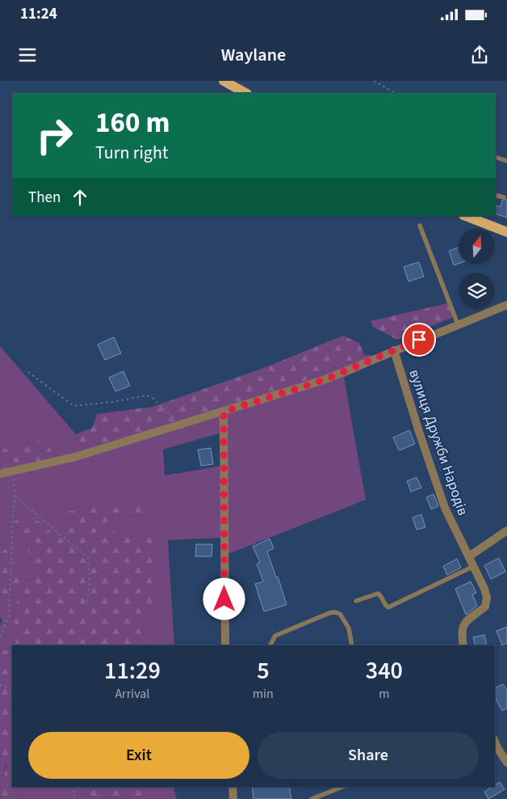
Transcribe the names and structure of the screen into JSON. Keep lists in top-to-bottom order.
{
  "streets": {
    "street": ["вулиця Дружби Народів"]
  },
  "north": "top",
  "page": {
    "status": "11:24",
    "header": "Waylane",
    "turn": ["160 m", "Turn right"],
    "then": "Then",
    "eta": [
      "11:29",
      "Arrival",
      "5",
      "min",
      "340",
      "m"
    ],
    "buttons": ["Exit", "Share"]
  }
}
